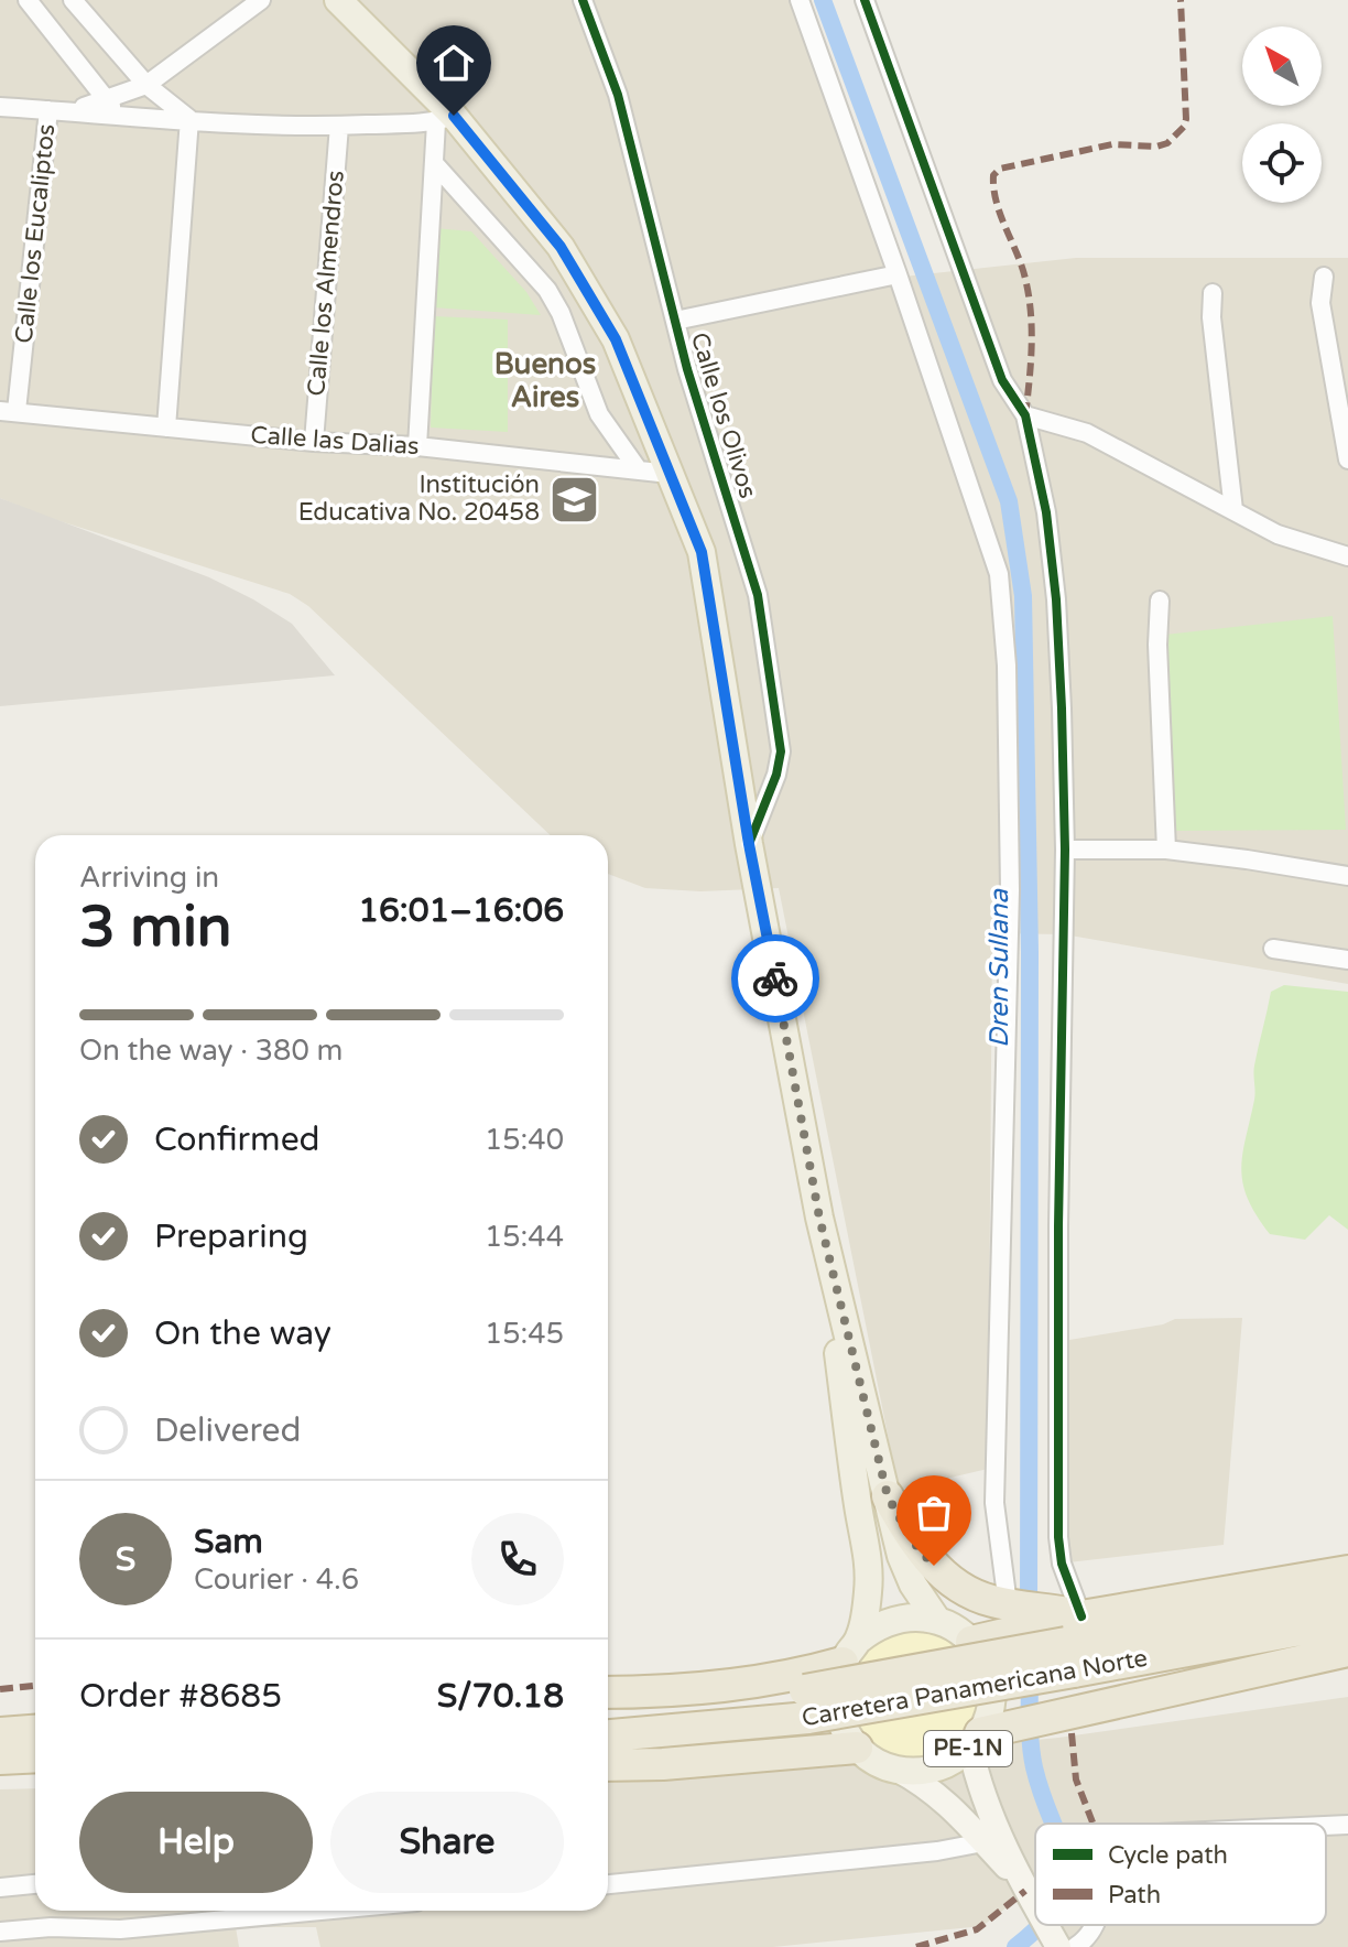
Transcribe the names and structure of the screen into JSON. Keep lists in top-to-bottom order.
{
  "streets": {
    "highway": ["Carretera Panamericana Norte"],
    "main road": ["PE-1N"],
    "street": [
      "Calle los Eucaliptos",
      "Calle los Almendros",
      "Calle los Olivos",
      "Calle las Dalias"
    ]
  },
  "crossings": [
    ["Calle los Eucaliptos", "Calle las Dalias"],
    ["Calle los Almendros", "Calle las Dalias"]
  ],
  "districts": ["Buenos Aires"],
  "water": ["Dren Sullana"],
  "places": {
    "school or university": ["Institución Educativa No. 20458"]
  },
  "legend": ["Cycle path", "Path"],
  "north": "top left",
  "page": {
    "heading": ["3 min", "Arriving in", "16:01–16:06"],
    "panel": [
      "Sam",
      "Courier · 4.6",
      "Order #8685",
      "S/70.18"
    ],
    "bar": "On the way · 380 m",
    "list": [
      ["Confirmed", "15:40"],
      ["Preparing", "15:44"],
      ["On the way", "15:45"],
      "Delivered"
    ],
    "round": "S",
    "buttons": ["Help", "Share"]
  }
}
